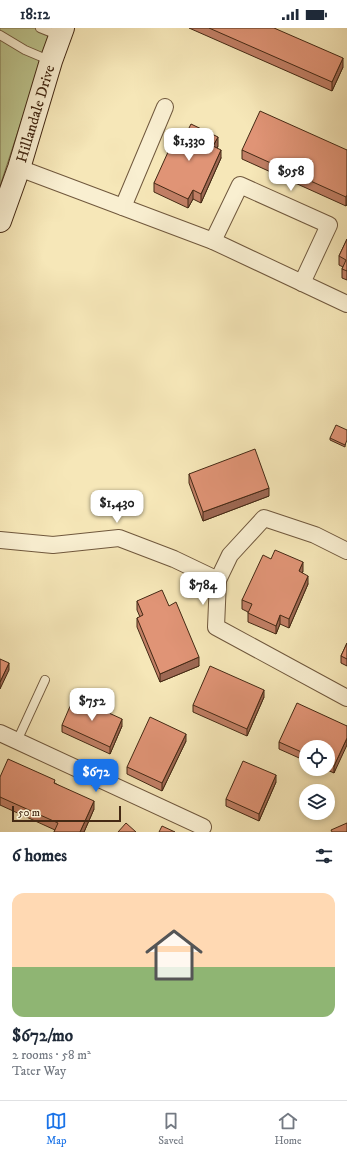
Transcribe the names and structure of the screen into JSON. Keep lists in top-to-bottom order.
{
  "streets": {
    "main road": ["Hillandale Drive"]
  },
  "scale_bar": "50 m",
  "page": {
    "status": "18:12",
    "price": [
      "$1,330",
      "$958",
      "$1,430",
      "$784",
      "$752",
      "$672"
    ],
    "scale": "50 m",
    "heading": "6 homes",
    "list": [
      {
        "name": "$672/mo",
        "note": "2 rooms · 58 m² · Tater Way"
      }
    ],
    "tabs": ["Map", "Saved", "Home"]
  }
}
